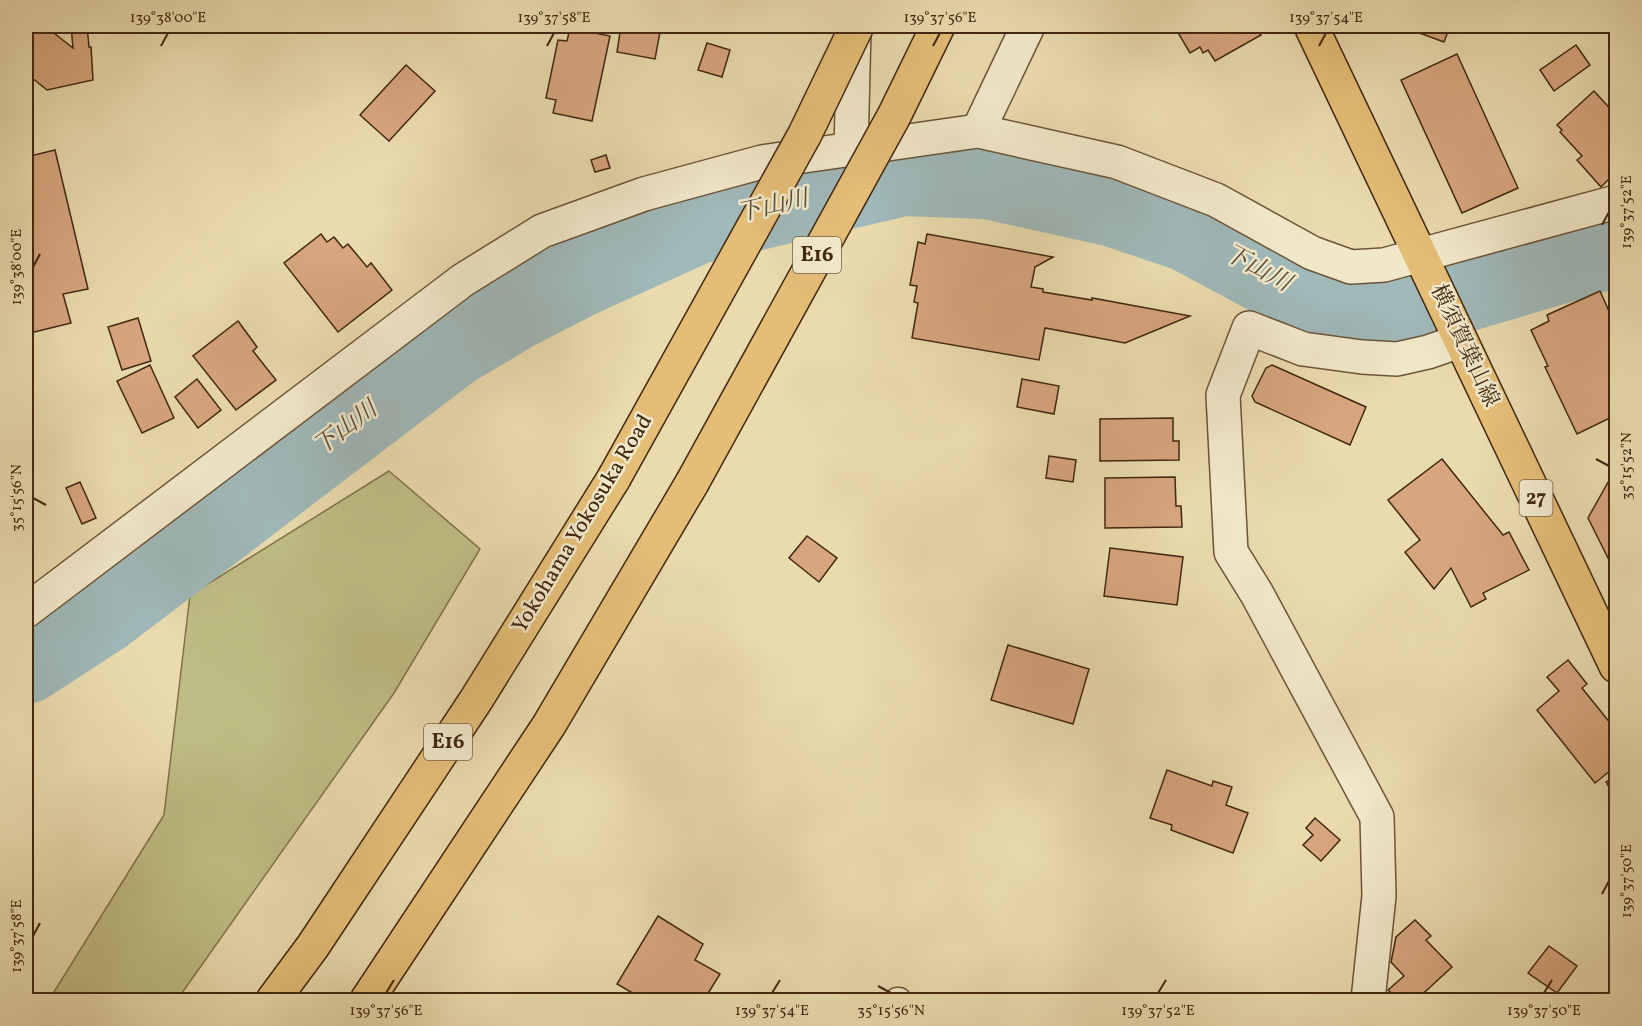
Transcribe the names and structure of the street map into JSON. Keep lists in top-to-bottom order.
{
  "streets": {
    "main road": [
      "E16",
      "横須賀葉山線",
      "27",
      "Yokohama Yokosuka Road"
    ]
  },
  "water": ["下山川"],
  "coordinates": [
    "139°38'00\"E",
    "139°37'58\"E",
    "139°37'56\"E",
    "139°37'54\"E",
    "139°37'52\"E",
    "35°15'52\"N",
    "35°15'56\"N",
    "139°37'50\"E"
  ]
}
